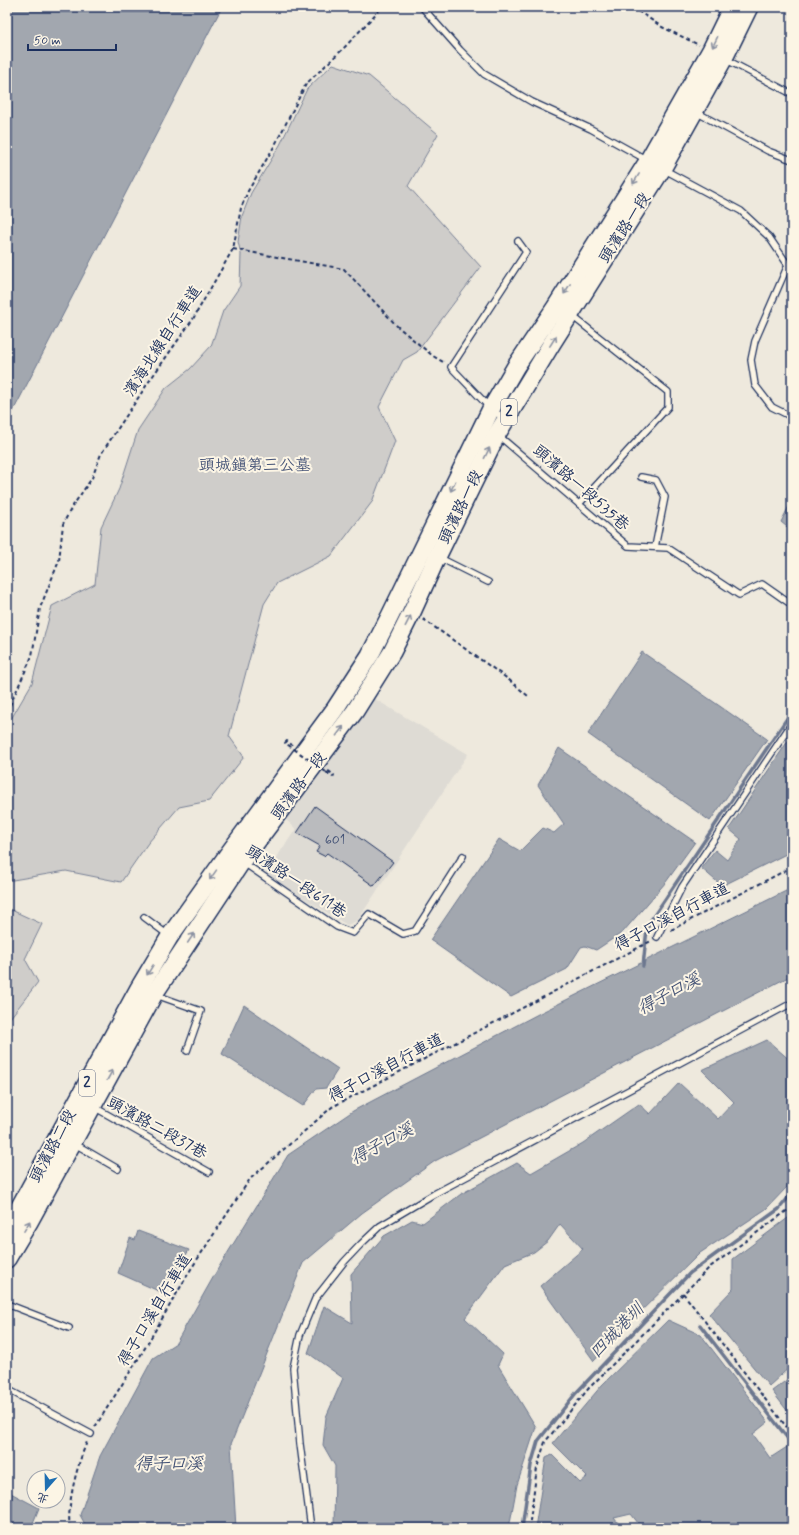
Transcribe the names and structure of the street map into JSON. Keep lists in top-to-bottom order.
{
  "streets": {
    "main road": ["頭濱路一段", "2", "頭濱路二段"],
    "lane": ["頭濱路一段535巷", "頭濱路一段611巷", "頭濱路二段37巷"],
    "path": ["濱海北線自行車道", "得子口溪自行車道"]
  },
  "crossings": [
    ["頭濱路一段", "頭濱路一段535巷"],
    ["頭濱路一段", "頭濱路一段611巷"],
    ["頭濱路一段", "頭濱路二段"],
    ["頭濱路二段37巷", "頭濱路二段"]
  ],
  "water": ["得子口溪", "四城港圳"],
  "parks": ["頭城鎮第三公墓"],
  "house_numbers": ["601"],
  "scale_bar": "50 m",
  "north": "bottom"
}
